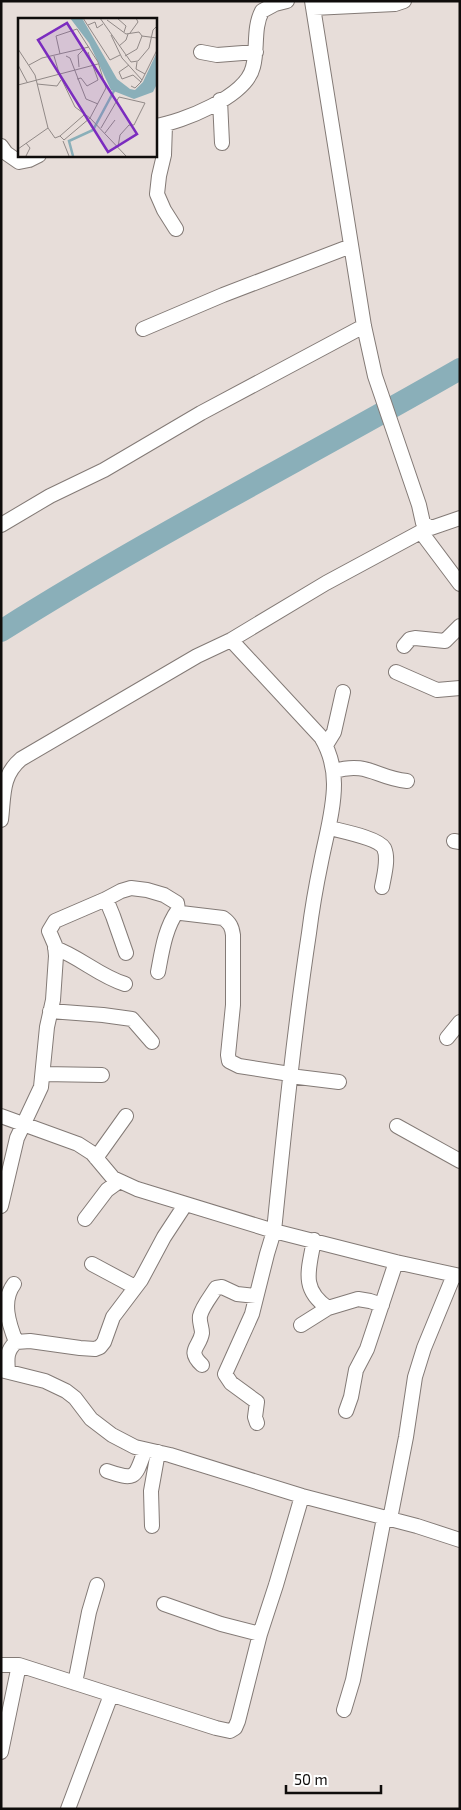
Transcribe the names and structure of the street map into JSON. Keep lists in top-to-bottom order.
{
  "scale_bar": "50 m"
}
